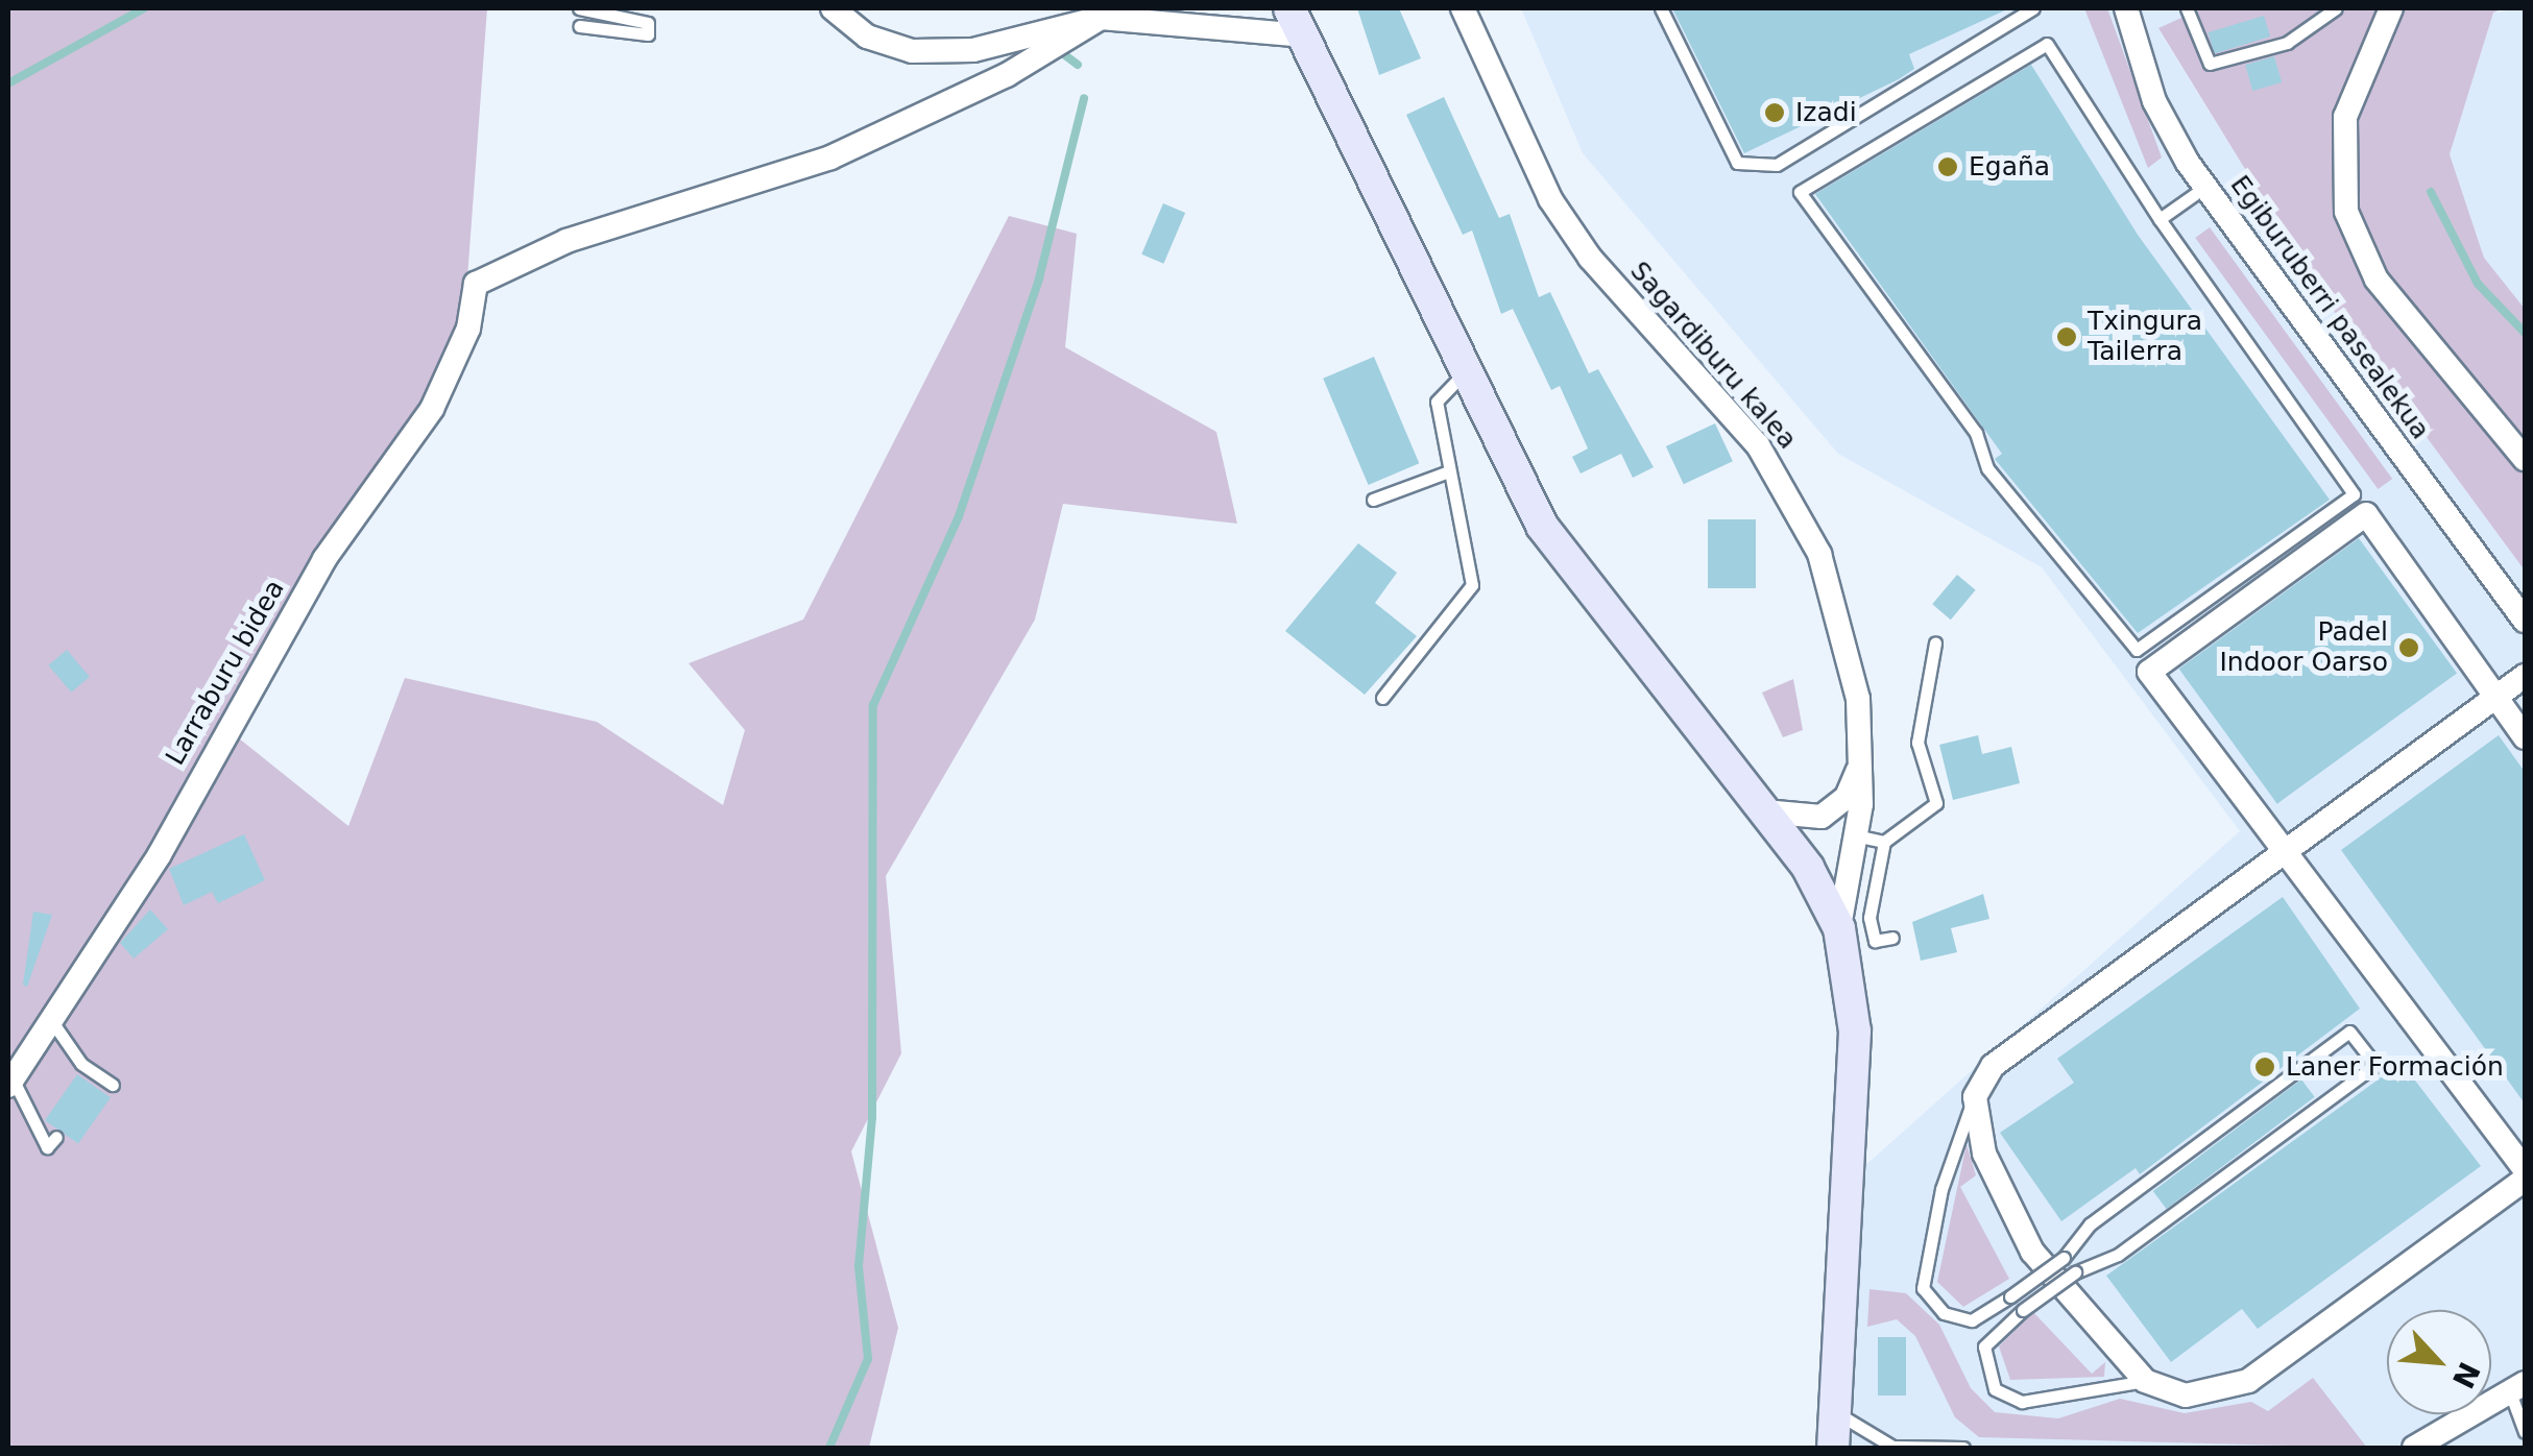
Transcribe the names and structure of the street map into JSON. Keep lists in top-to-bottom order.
{
  "streets": {
    "street": ["Egiburuberri pasealekua", "Sagardiburu kalea", "Larraburu bidea"]
  },
  "places": [
    "Izadi",
    "Egaña",
    "Txingura Tailerra",
    "Padel Indoor Oarso",
    "Laner Formación"
  ],
  "north": "bottom right"
}
